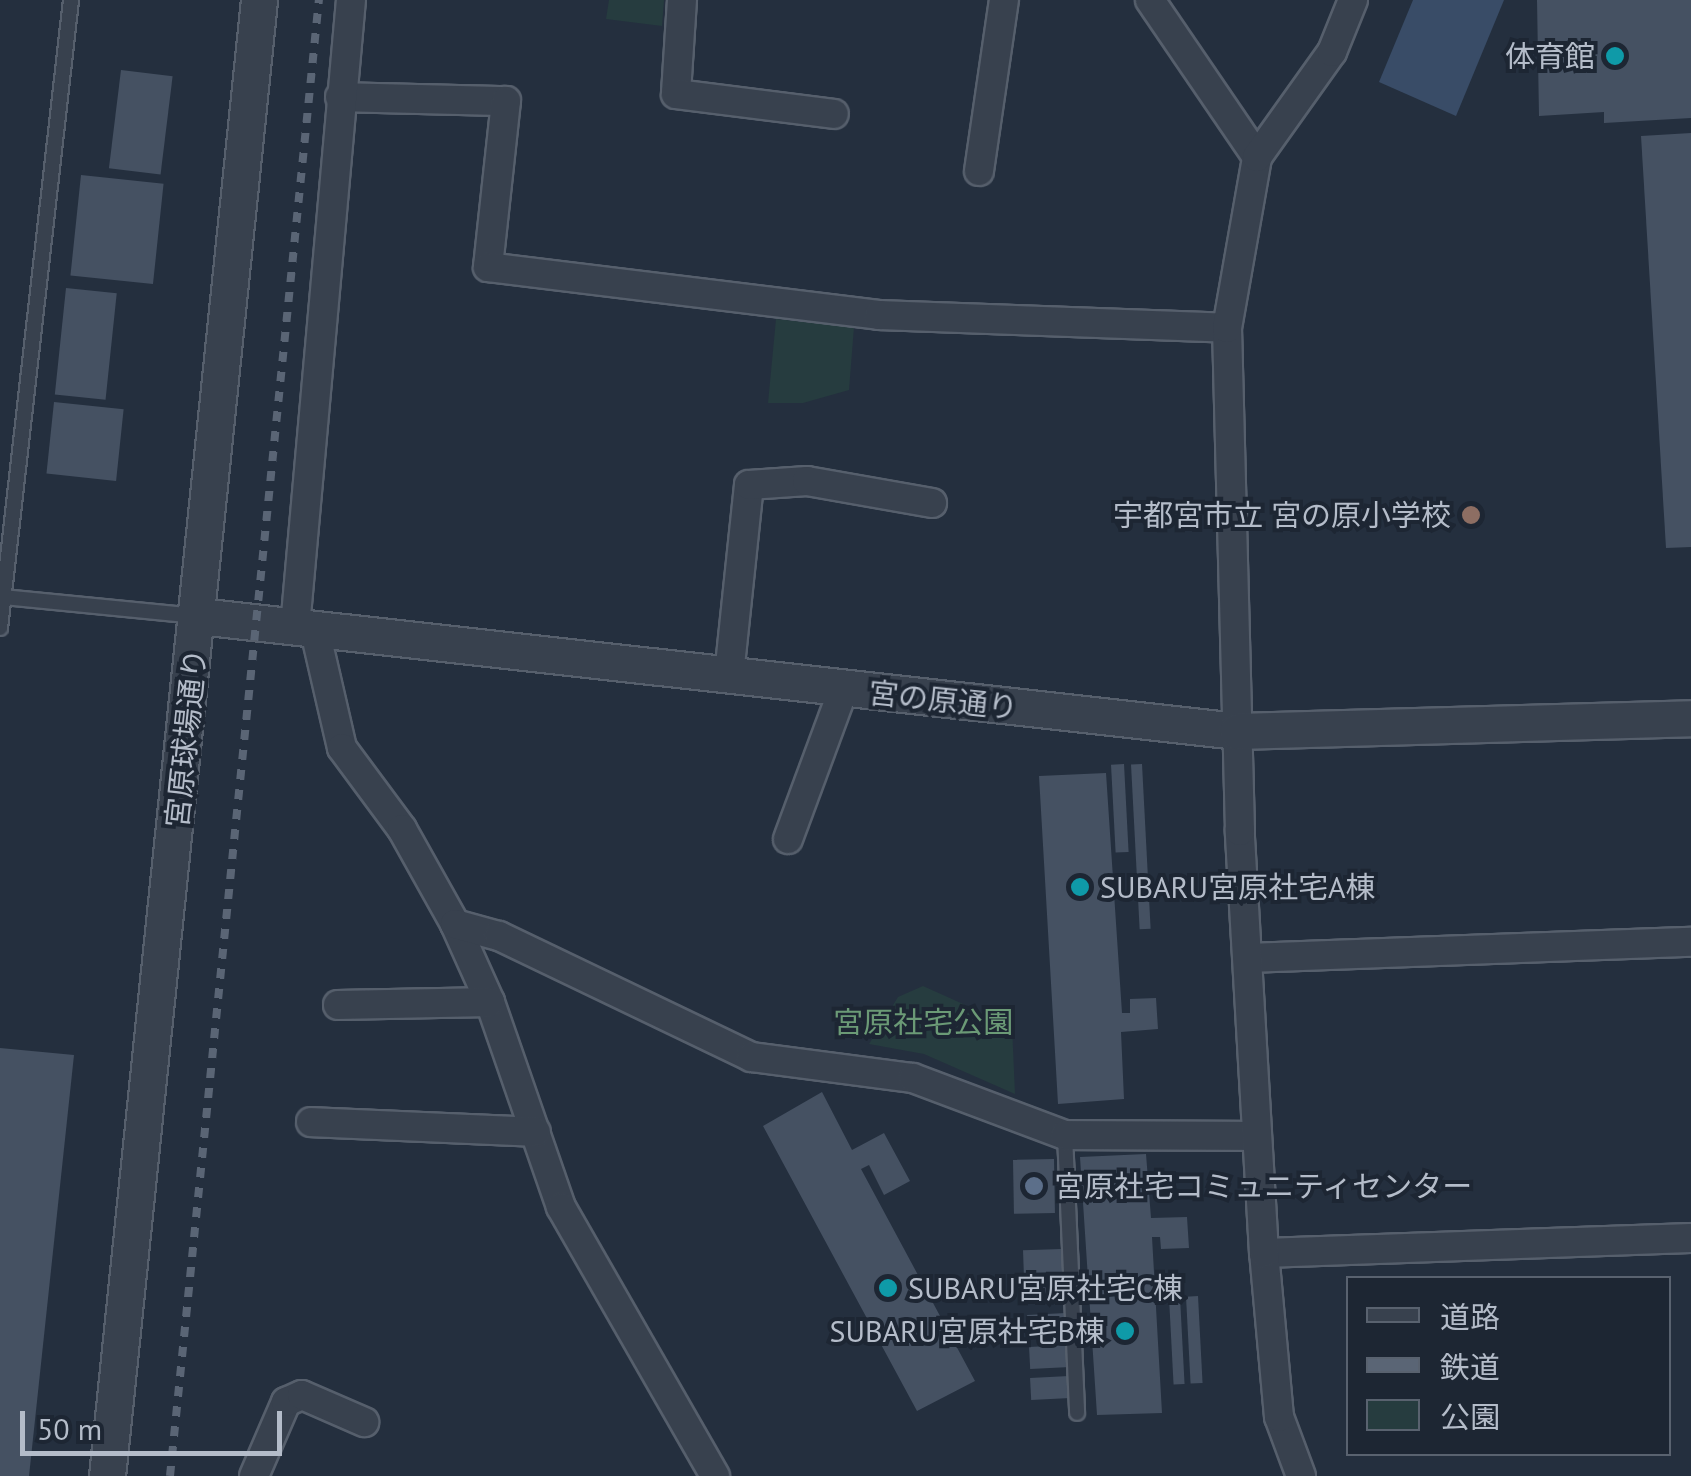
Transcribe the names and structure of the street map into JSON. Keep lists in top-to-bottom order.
{
  "streets": {
    "street": ["宮の原通り", "宮原球場通り"]
  },
  "crossings": [
    ["宮の原通り", "宮原球場通り"]
  ],
  "parks": ["宮原社宅公園"],
  "places": [
    "体育館",
    "宇都宮市立 宮の原小学校",
    "SUBARU宮原社宅A棟",
    "宮原社宅コミュニティセンター",
    "SUBARU宮原社宅C棟",
    "SUBARU宮原社宅B棟"
  ],
  "legend": ["道路", "鉄道", "公園"],
  "scale_bar": "50 m"
}
